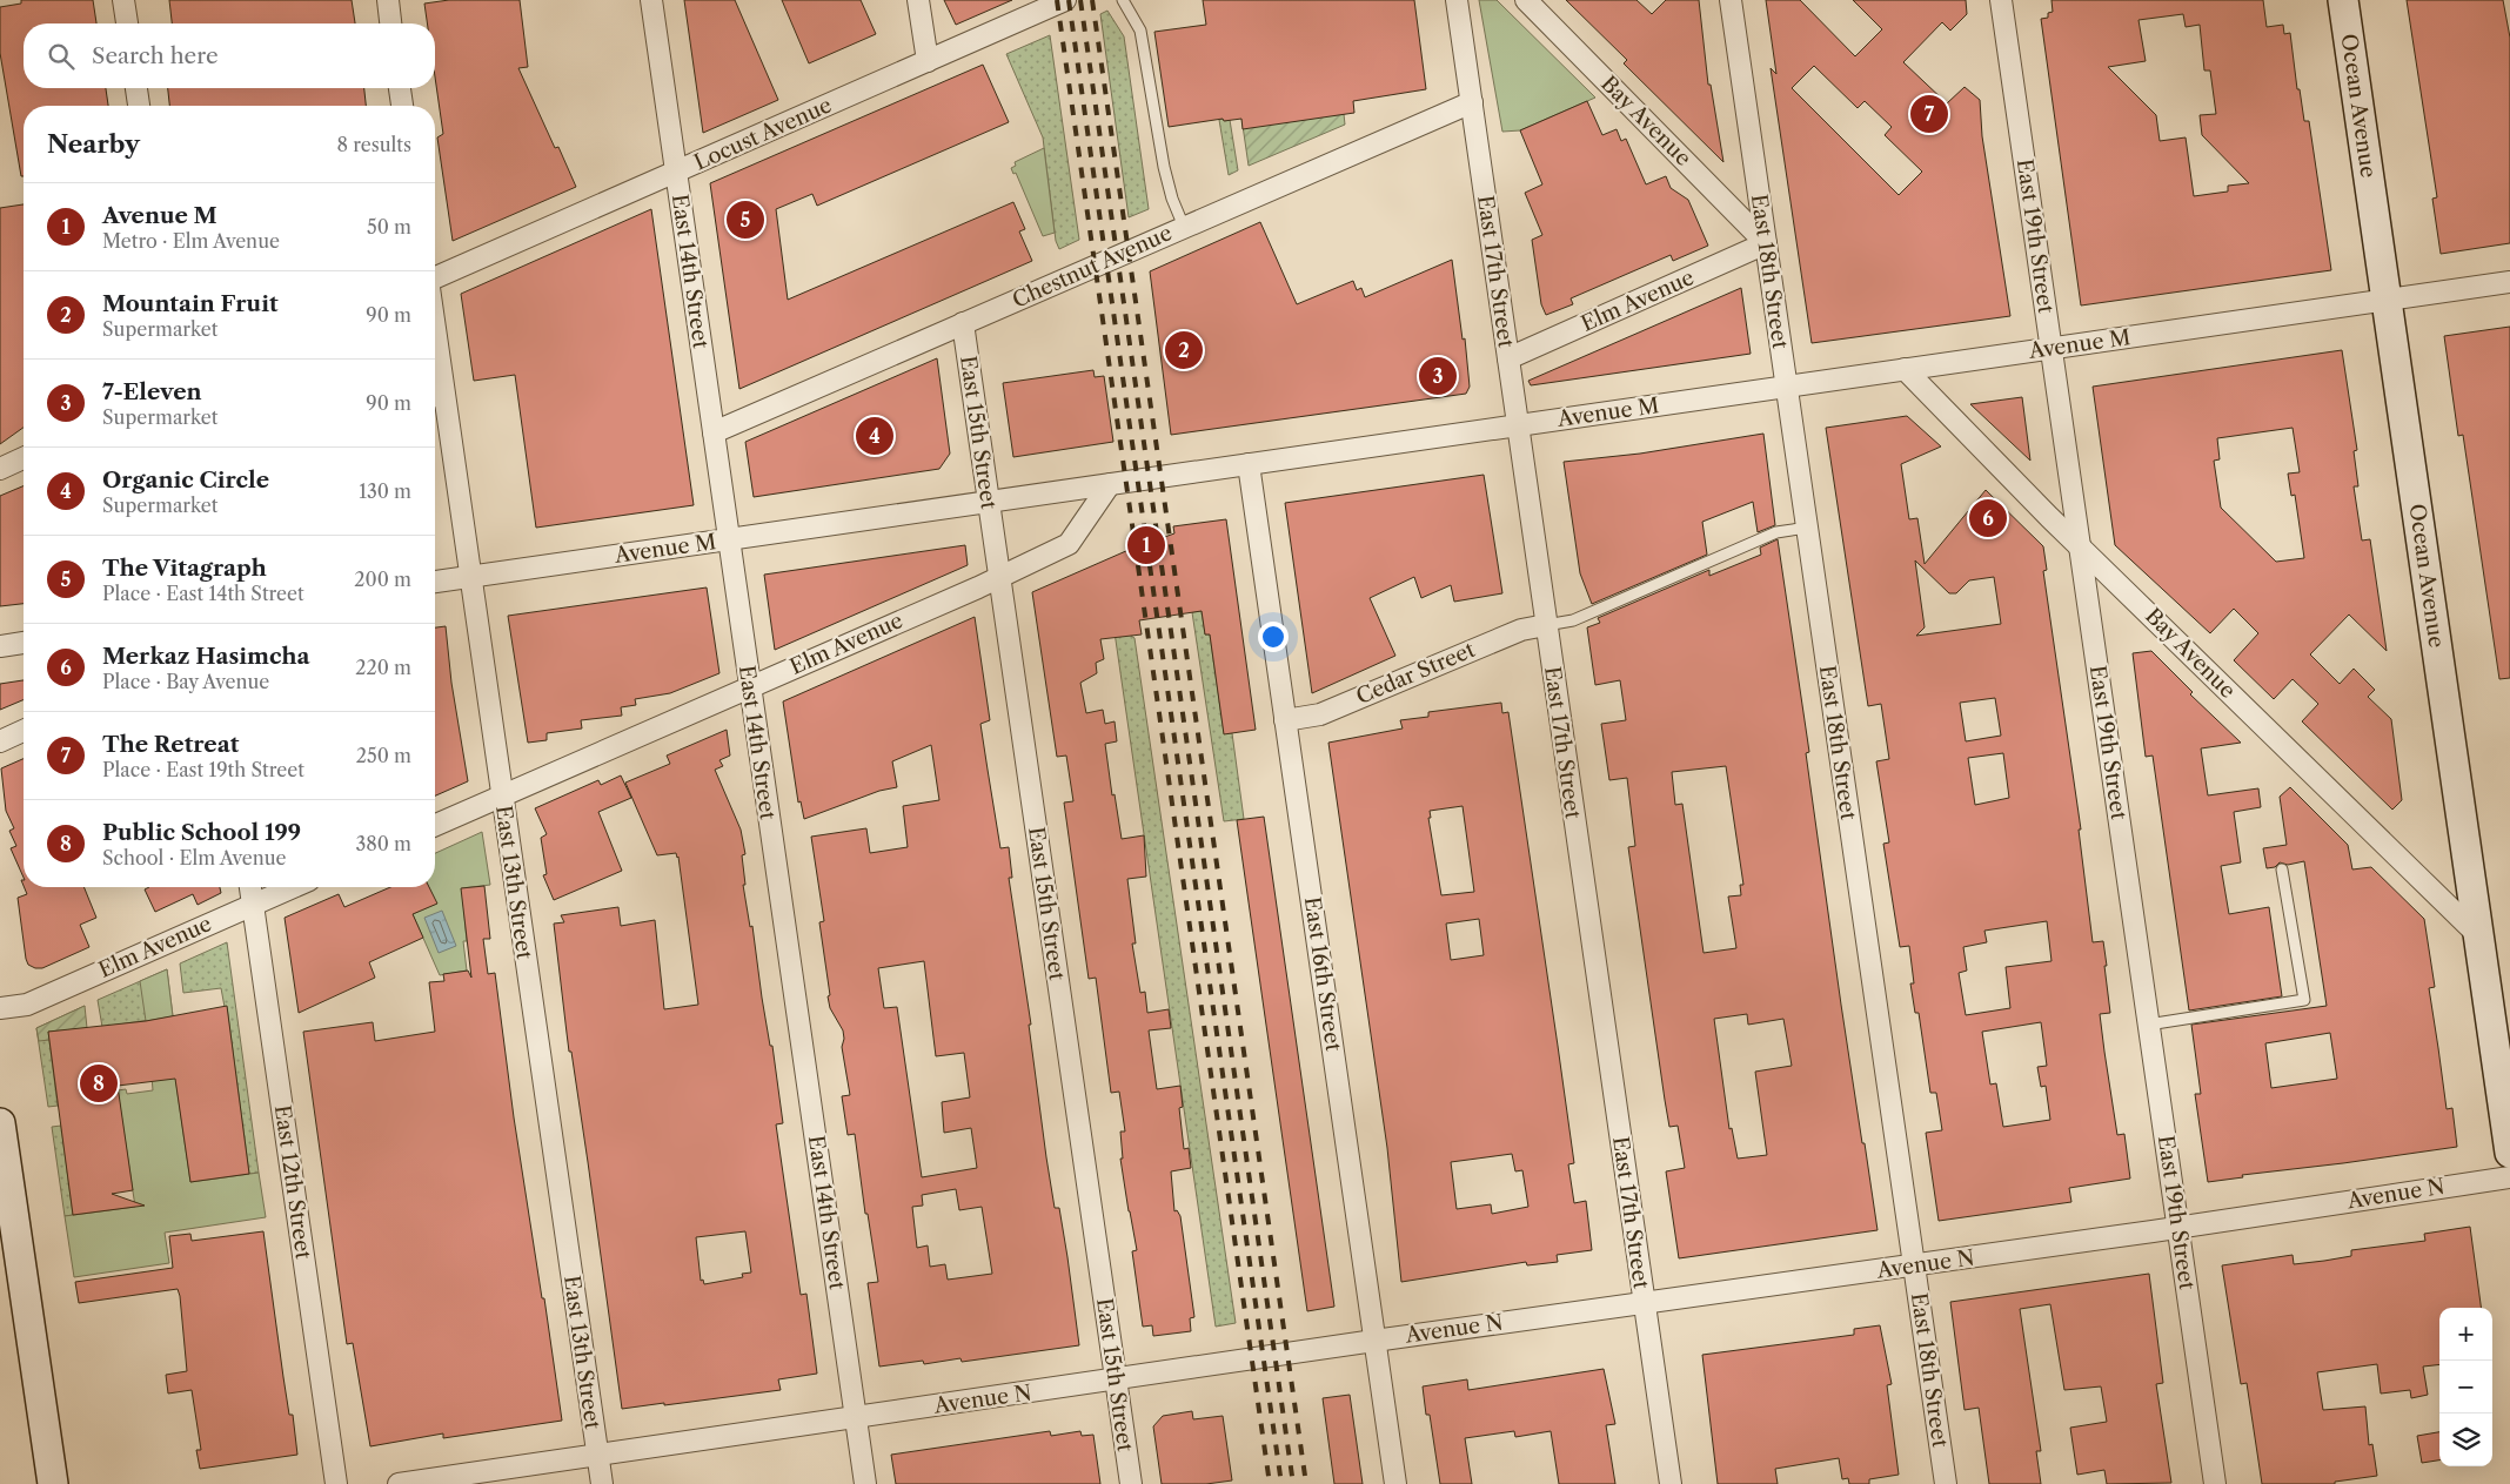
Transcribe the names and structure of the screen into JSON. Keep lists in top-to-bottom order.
{
  "streets": {
    "main road": ["Ocean Avenue"],
    "street": [
      "Bay Avenue",
      "Locust Avenue",
      "East 19th Street",
      "Chestnut Avenue",
      "East 14th Street",
      "East 17th Street",
      "East 18th Street",
      "Elm Avenue",
      "Avenue M",
      "East 15th Street",
      "Cedar Street",
      "East 13th Street",
      "East 16th Street",
      "East 12th Street",
      "Avenue N"
    ]
  },
  "crossings": [
    ["Ocean Avenue", "Bay Avenue"],
    ["Ocean Avenue", "Avenue M"],
    ["Bay Avenue", "East 19th Street"],
    ["Bay Avenue", "East 18th Street"],
    ["Bay Avenue", "Elm Avenue"],
    ["Bay Avenue", "Avenue M"],
    ["Locust Avenue", "East 14th Street"],
    ["East 19th Street", "Avenue M"],
    ["East 19th Street", "Avenue N"],
    ["Chestnut Avenue", "East 14th Street"],
    ["Chestnut Avenue", "East 17th Street"],
    ["Chestnut Avenue", "East 15th Street"],
    ["East 14th Street", "Elm Avenue"],
    ["East 14th Street", "Avenue M"],
    ["East 14th Street", "Avenue N"],
    ["East 17th Street", "Elm Avenue"],
    ["East 17th Street", "Avenue M"],
    ["East 17th Street", "Cedar Street"],
    ["East 17th Street", "Avenue N"],
    ["East 18th Street", "Elm Avenue"],
    ["East 18th Street", "Avenue M"],
    ["East 18th Street", "Avenue N"],
    ["Elm Avenue", "Avenue M"],
    ["Elm Avenue", "East 15th Street"],
    ["Elm Avenue", "East 13th Street"],
    ["Elm Avenue", "East 12th Street"],
    ["Avenue M", "East 15th Street"],
    ["Avenue M", "East 13th Street"],
    ["Avenue M", "East 16th Street"],
    ["East 15th Street", "Avenue N"],
    ["Cedar Street", "East 16th Street"],
    ["East 13th Street", "Avenue N"],
    ["East 16th Street", "Avenue N"]
  ],
  "page": {
    "search": "Search here",
    "pins": [
      "7",
      "5",
      "2",
      "3",
      "4",
      "6",
      "1",
      "8"
    ],
    "heading": ["Nearby", "8 results"],
    "list": [
      {
        "mark": "1",
        "name": "Avenue M",
        "note": "Metro · Elm Avenue",
        "value": "50 m"
      },
      {
        "mark": "2",
        "name": "Mountain Fruit",
        "note": "Supermarket",
        "value": "90 m"
      },
      {
        "mark": "3",
        "name": "7-Eleven",
        "note": "Supermarket",
        "value": "90 m"
      },
      {
        "mark": "4",
        "name": "Organic Circle",
        "note": "Supermarket",
        "value": "130 m"
      },
      {
        "mark": "5",
        "name": "The Vitagraph",
        "note": "Place · East 14th Street",
        "value": "200 m"
      },
      {
        "mark": "6",
        "name": "Merkaz Hasimcha",
        "note": "Place · Bay Avenue",
        "value": "220 m"
      },
      {
        "mark": "7",
        "name": "The Retreat",
        "note": "Place · East 19th Street",
        "value": "250 m"
      },
      {
        "mark": "8",
        "name": "Public School 199",
        "note": "School · Elm Avenue",
        "value": "380 m"
      }
    ],
    "map_buttons": ["+", "−"]
  }
}
